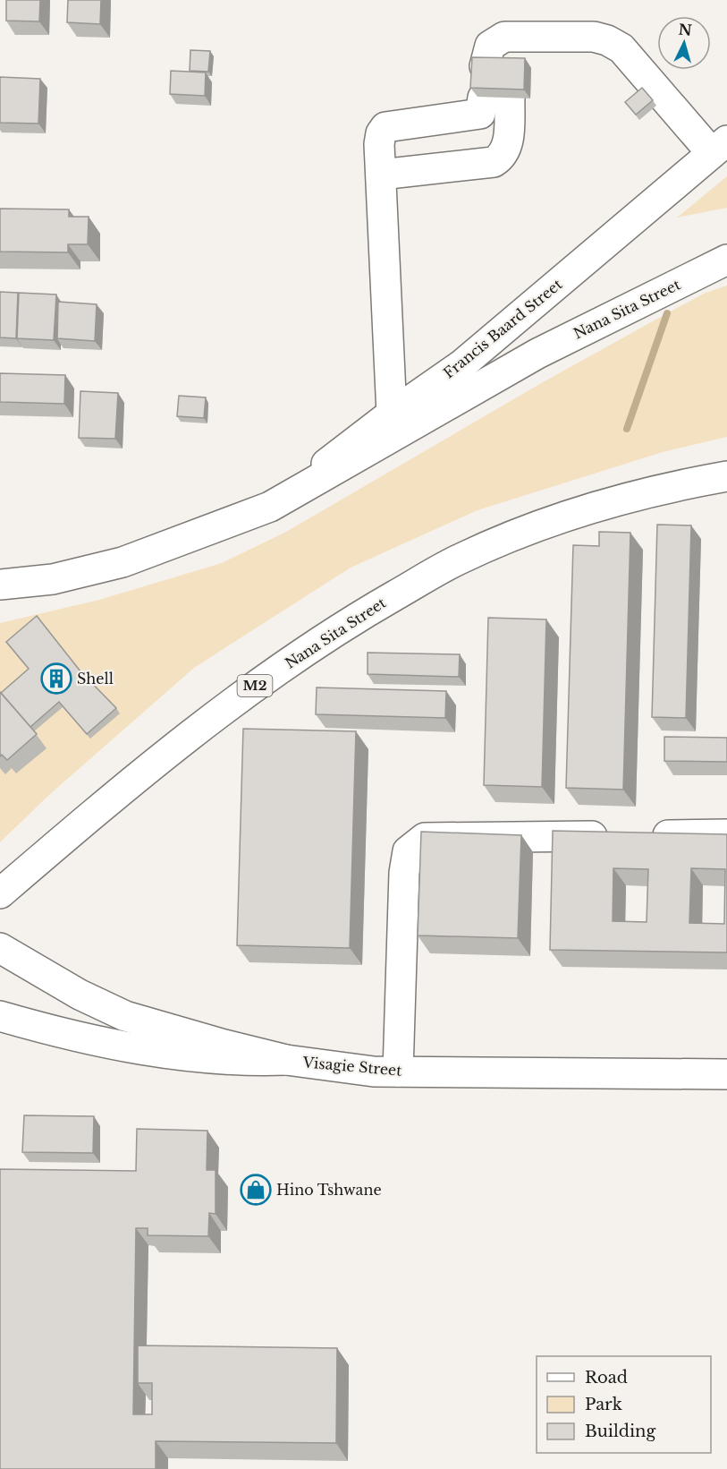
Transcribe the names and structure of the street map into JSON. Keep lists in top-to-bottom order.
{
  "streets": {
    "main road": [
      "Nana Sita Street",
      "Francis Baard Street",
      "M2",
      "Visagie Street"
    ]
  },
  "crossings": [
    ["Nana Sita Street", "Francis Baard Street"]
  ],
  "places": {
    "building": ["Shell"],
    "shop": ["Hino Tshwane"]
  },
  "legend": ["Road", "Park", "Building"],
  "north": "top"
}
